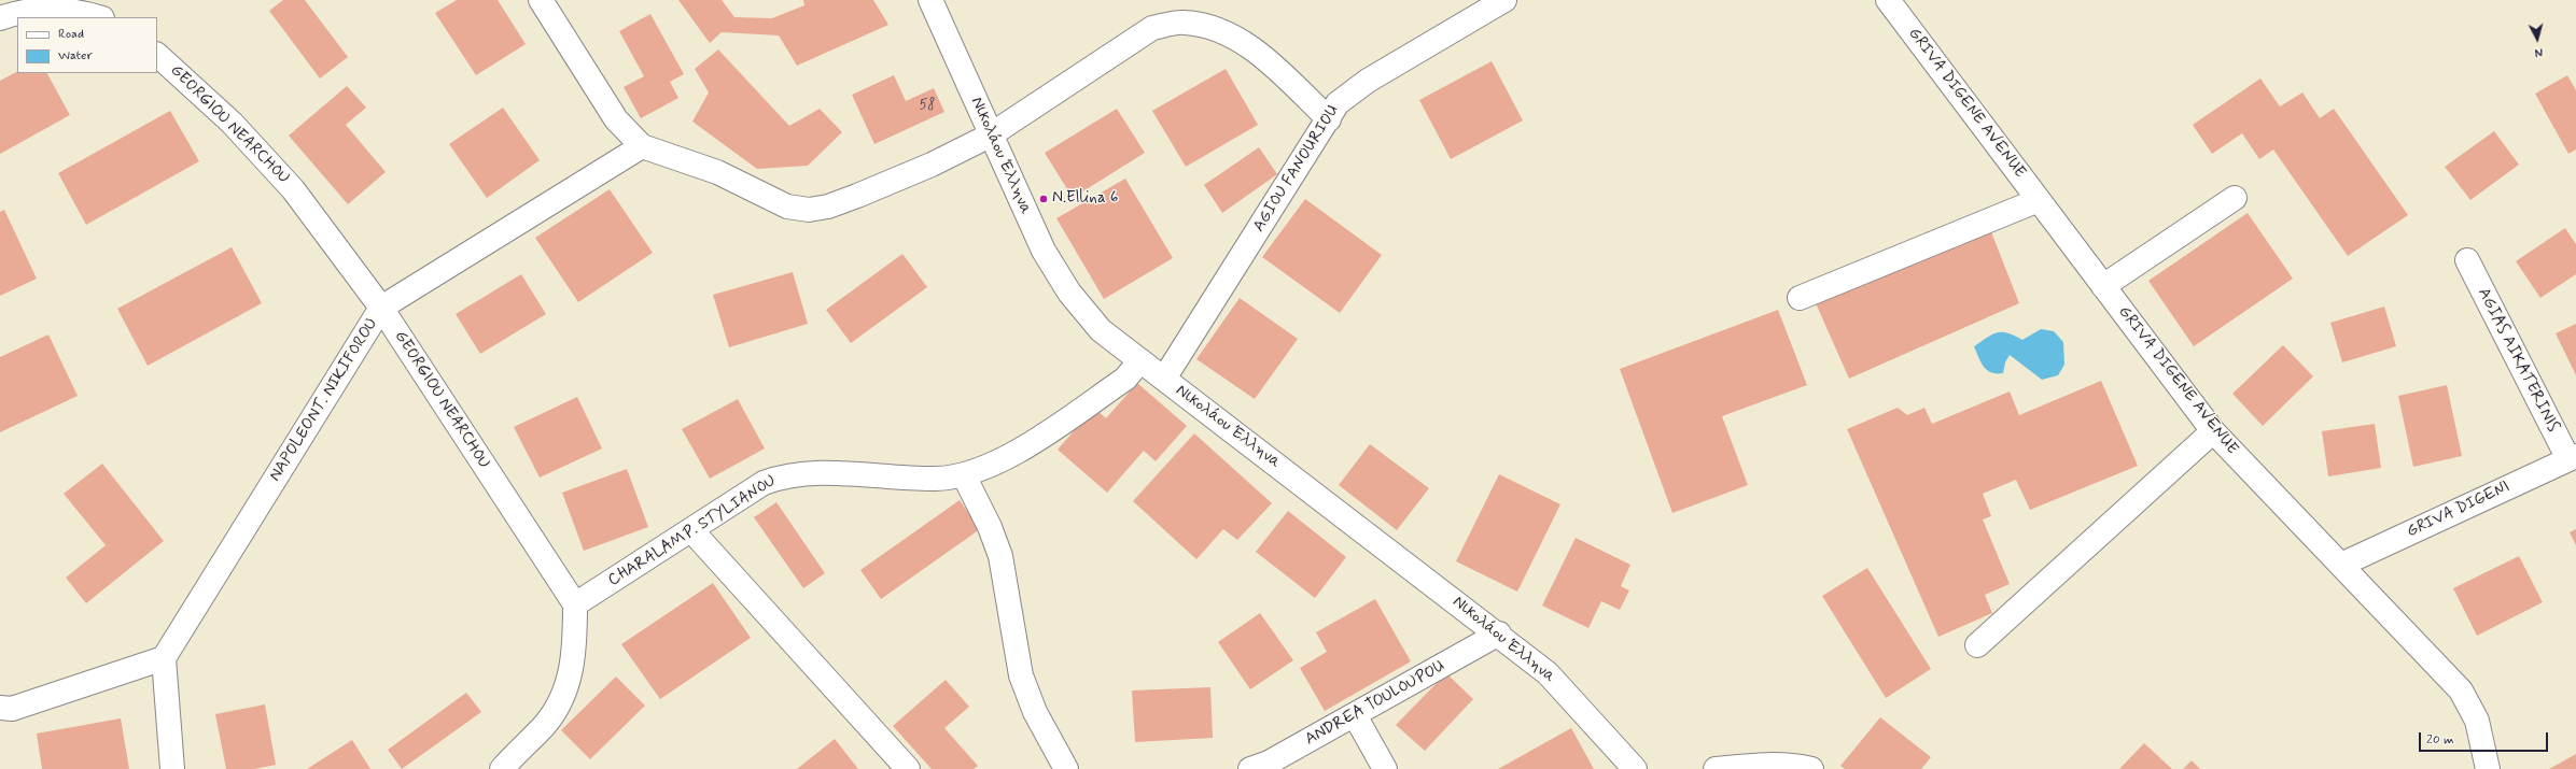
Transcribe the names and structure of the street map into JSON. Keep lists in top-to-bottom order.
{
  "streets": {
    "street": [
      "GRIVA DIGENE AVENUE",
      "GEORGIOU NEARCHOU",
      "Νικολάου Έλληνα",
      "AGIOU FANOURIOU",
      "AGIAS AIKATERINIS",
      "NAPOLEONT. NIKIFOROU",
      "GRIVA DIGENI",
      "CHARALAMP. STYLIANOU",
      "ANDREA TOULOUPOU"
    ]
  },
  "crossings": [
    ["GRIVA DIGENE AVENUE", "GRIVA DIGENI"],
    ["GEORGIOU NEARCHOU", "NAPOLEONT. NIKIFOROU"],
    ["GEORGIOU NEARCHOU", "CHARALAMP. STYLIANOU"],
    ["Νικολάου Έλληνα", "AGIOU FANOURIOU"],
    ["Νικολάου Έλληνα", "CHARALAMP. STYLIANOU"],
    ["Νικολάου Έλληνα", "ANDREA TOULOUPOU"],
    ["AGIAS AIKATERINIS", "GRIVA DIGENI"]
  ],
  "places": ["N.Ellina 6"],
  "house_numbers": ["58"],
  "legend": ["Road", "Water"],
  "scale_bar": "20 m",
  "north": "bottom"
}
